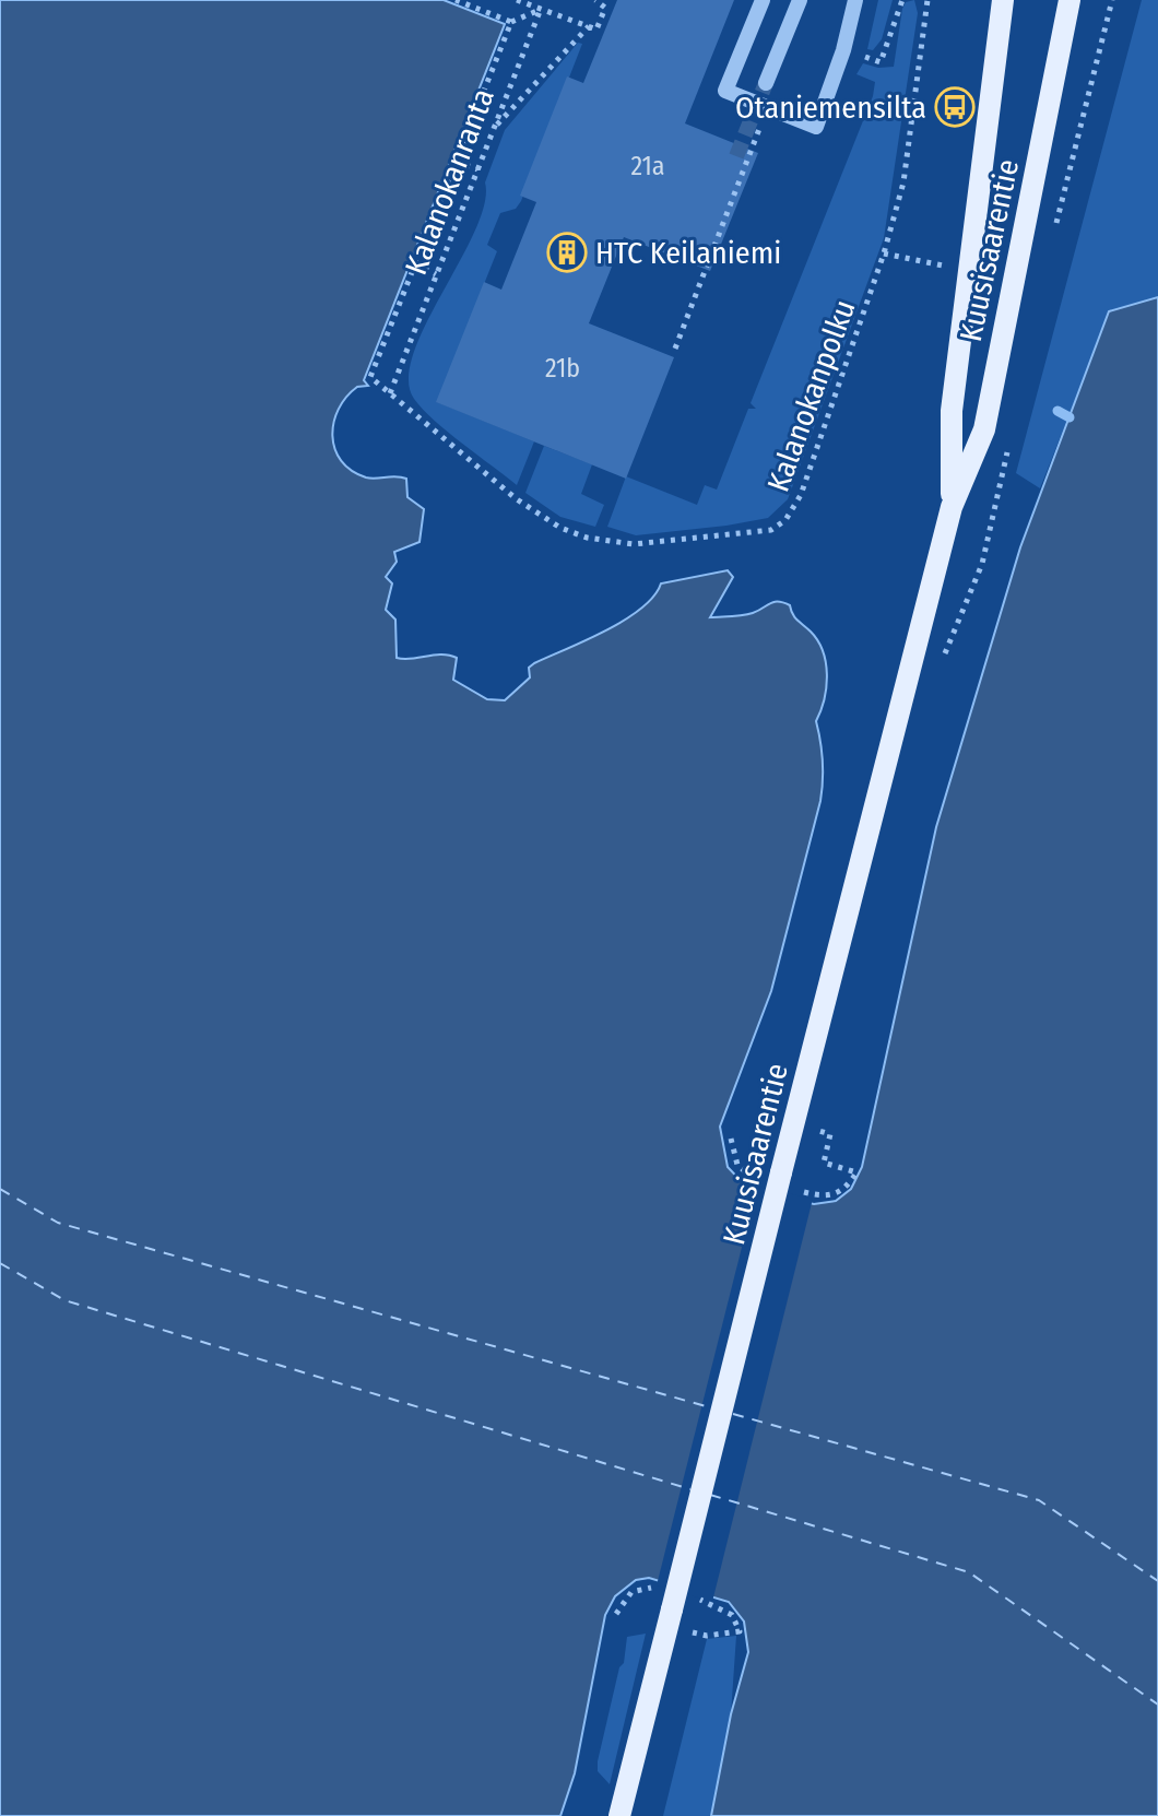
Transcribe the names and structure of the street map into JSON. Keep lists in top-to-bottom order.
{
  "streets": {
    "main road": ["Kuusisaarentie"],
    "path": ["Kalanokanranta", "Kalanokanpolku"]
  },
  "crossings": [
    ["Kalanokanranta", "Kalanokanpolku"]
  ],
  "places": {
    "bus stop": ["Otaniemensilta"],
    "building": ["HTC Keilaniemi"]
  },
  "house_numbers": ["21a", "21b"]
}
